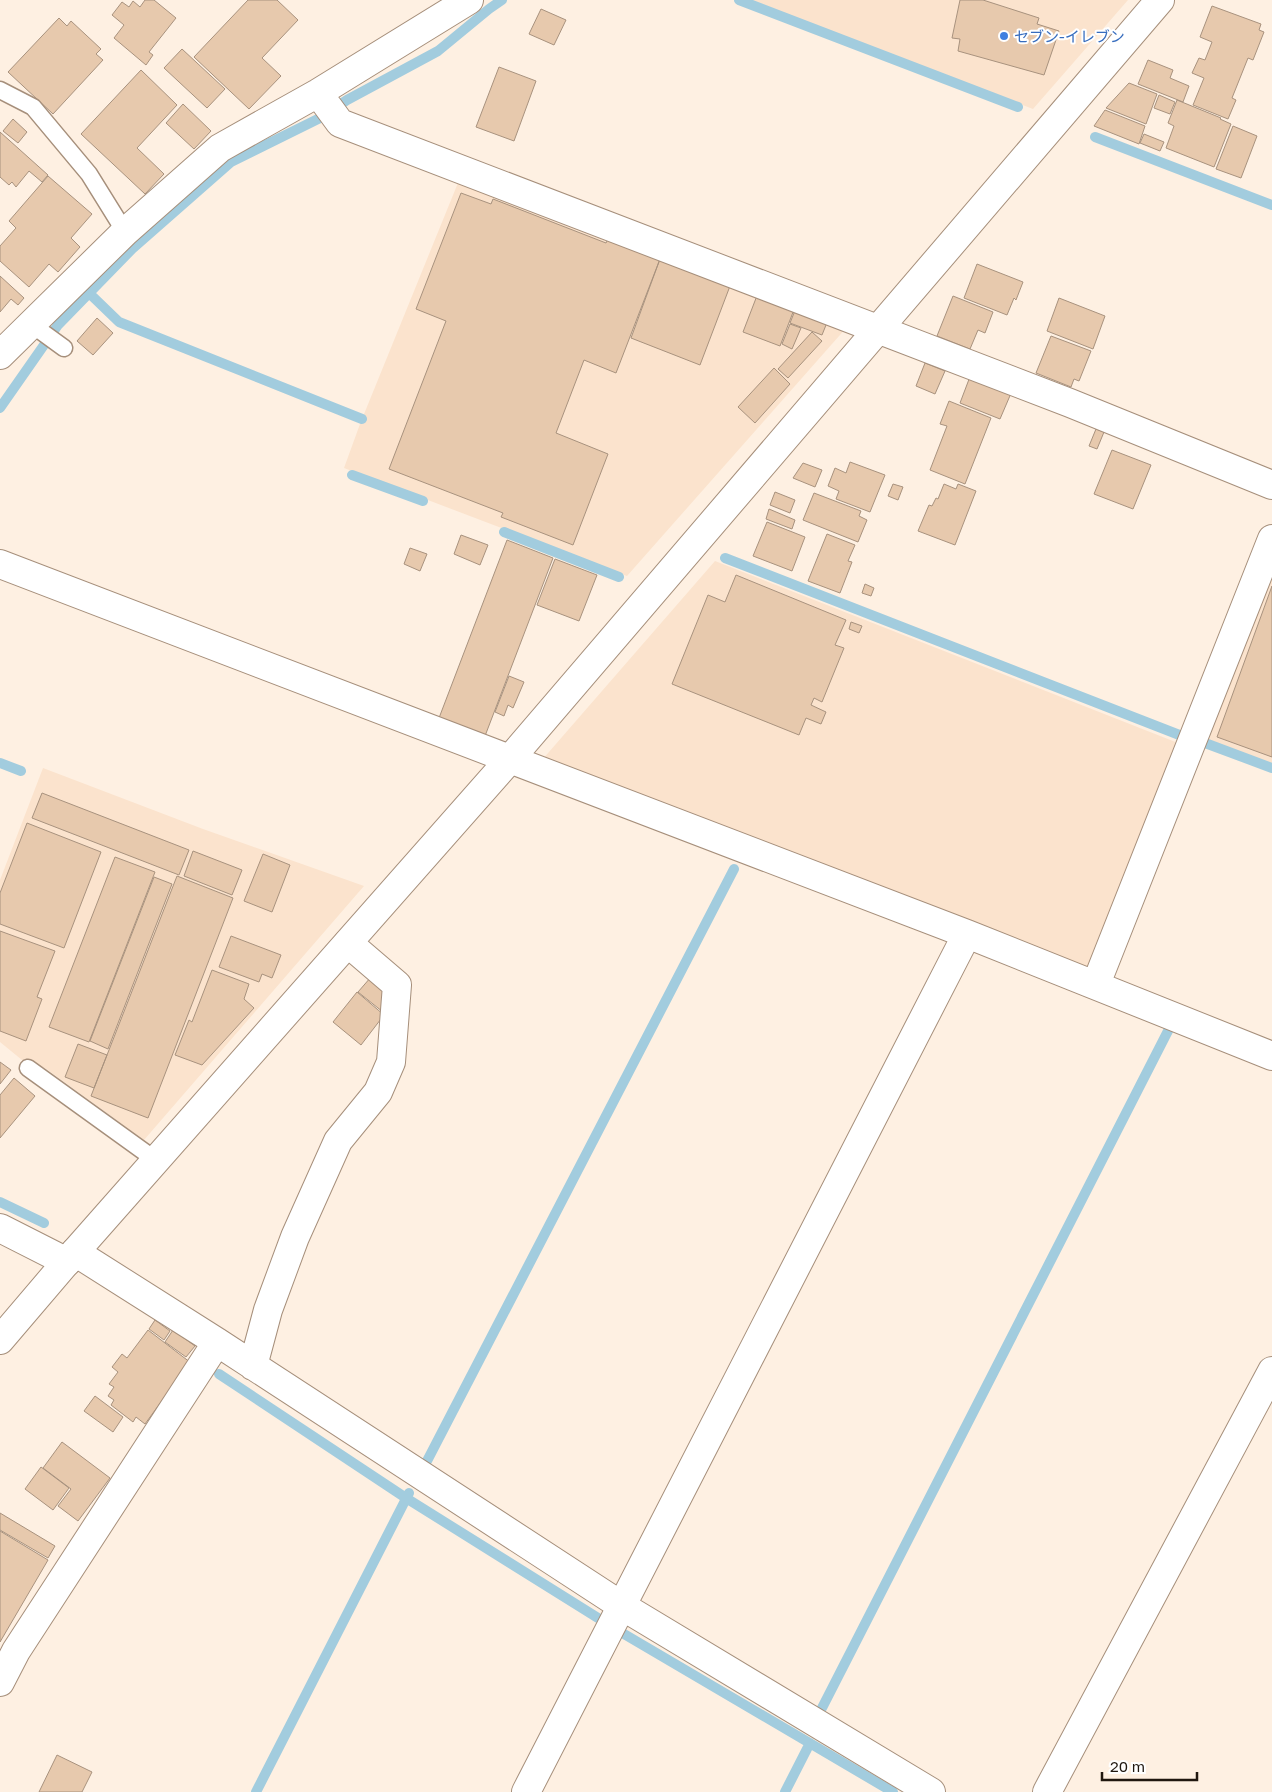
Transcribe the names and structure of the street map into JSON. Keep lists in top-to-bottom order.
{
  "places": ["セブン-イレブン"],
  "scale_bar": "20 m"
}
